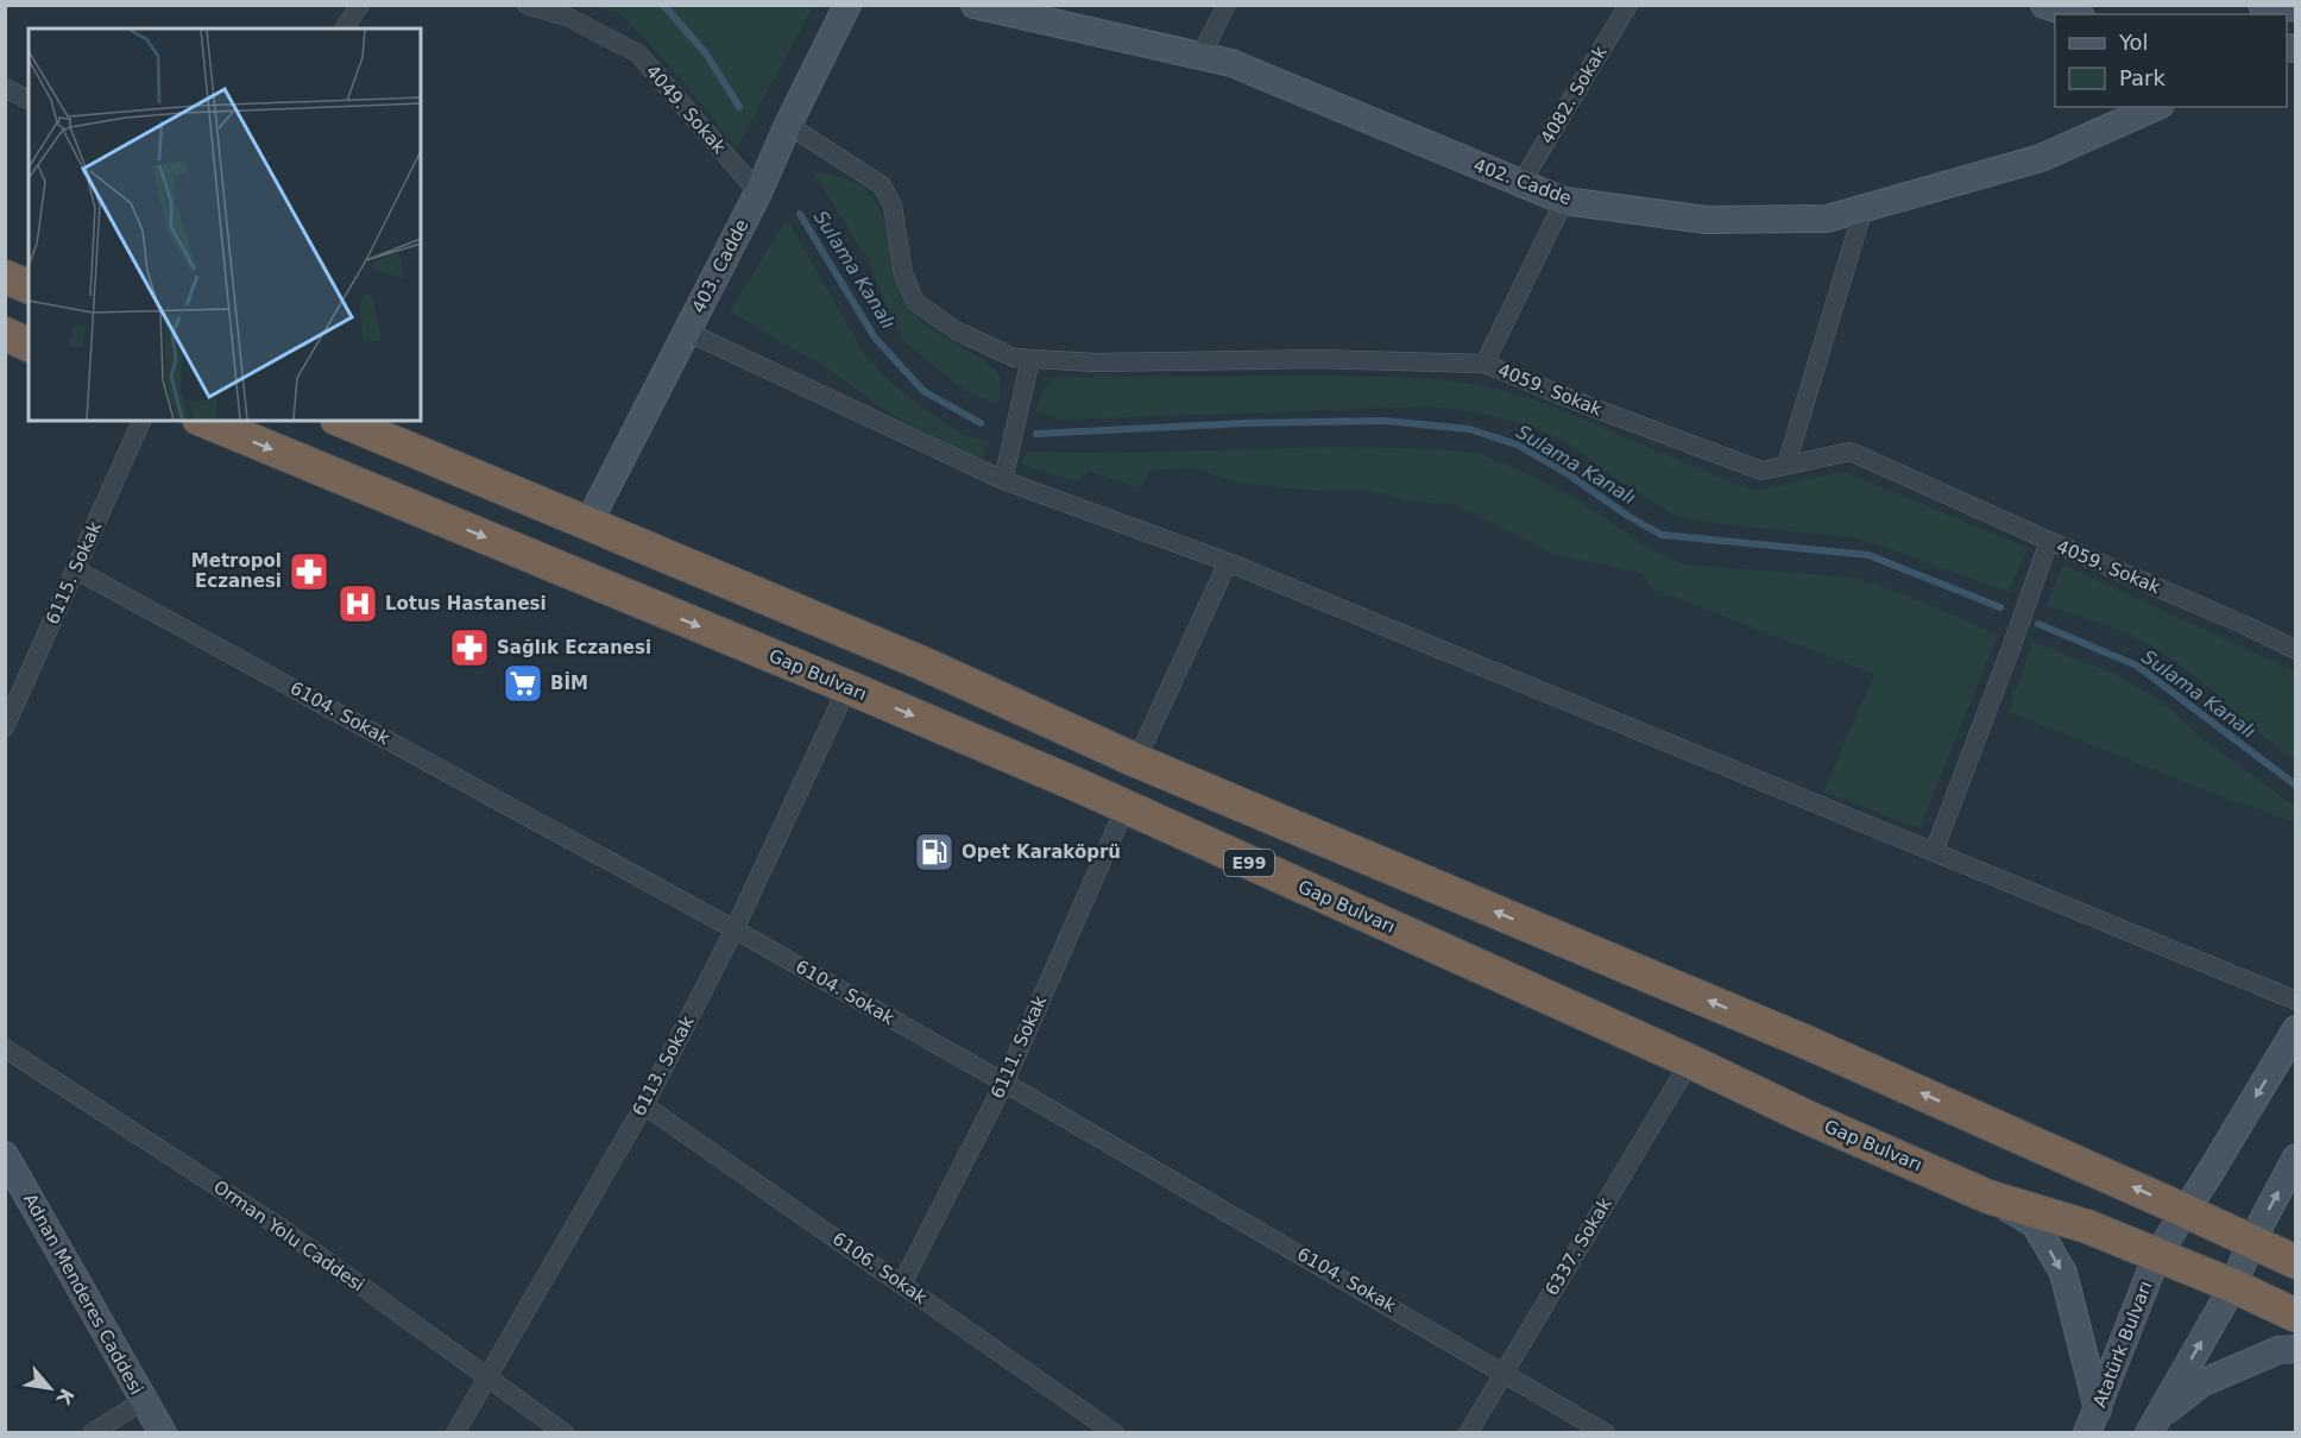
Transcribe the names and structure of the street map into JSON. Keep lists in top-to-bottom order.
{
  "streets": {
    "highway": ["Gap Bulvarı", "E99"],
    "street": [
      "4082. Sokak",
      "4049. Sokak",
      "402. Cadde",
      "403. Cadde",
      "4059. Sokak",
      "6115. Sokak",
      "6104. Sokak",
      "6111. Sokak",
      "6113. Sokak",
      "Orman Yolu Caddesi",
      "6337. Sokak",
      "6106. Sokak",
      "Adnan Menderes Caddesi",
      "Atatürk Bulvarı"
    ]
  },
  "crossings": [
    ["4082. Sokak", "402. Cadde"],
    ["4049. Sokak", "403. Cadde"],
    ["403. Cadde", "4059. Sokak"],
    ["6115. Sokak", "6104. Sokak"],
    ["Gap Bulvarı", "6111. Sokak"],
    ["Gap Bulvarı", "6113. Sokak"],
    ["Gap Bulvarı", "6337. Sokak"],
    ["Gap Bulvarı", "Atatürk Bulvarı"],
    ["6104. Sokak", "6111. Sokak"],
    ["6104. Sokak", "6113. Sokak"],
    ["6104. Sokak", "6337. Sokak"],
    ["6111. Sokak", "6106. Sokak"],
    ["6113. Sokak", "Orman Yolu Caddesi"],
    ["6113. Sokak", "6106. Sokak"]
  ],
  "water": ["Sulama Kanalı"],
  "places": {
    "pharmacy": ["Metropol Eczanesi", "Sağlık Eczanesi"],
    "hospital": ["Lotus Hastanesi"],
    "supermarket": ["BİM"],
    "fuel station": ["Opet Karaköprü"]
  },
  "legend": ["Yol", "Park"],
  "north": "bottom right"
}
